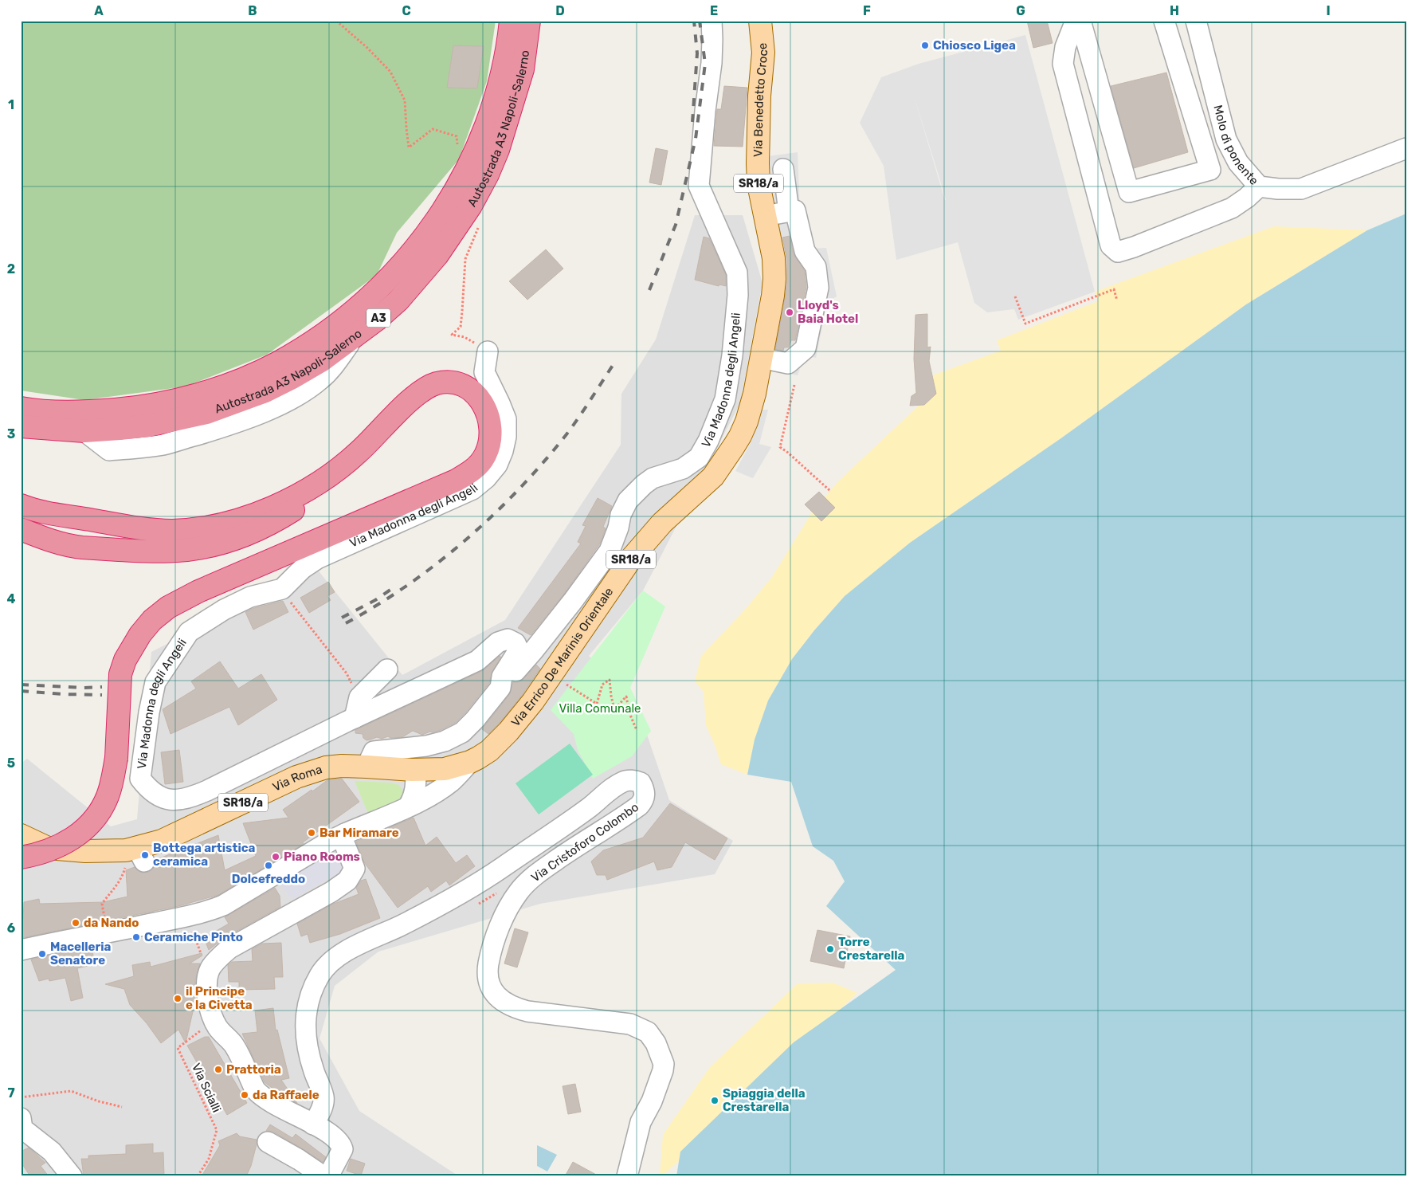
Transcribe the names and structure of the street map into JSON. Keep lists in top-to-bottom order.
{
  "streets": {
    "highway": ["Autostrada A3 Napoli-Salerno", "A3"],
    "main road": [
      "Via Benedetto Croce",
      "SR18/a",
      "Via Errico De Marinis Orientale",
      "Via Roma"
    ],
    "street": ["Molo di ponente", "Via Madonna degli Angeli", "Via Cristoforo Colombo"],
    "path": ["Via Scialli"]
  },
  "crossings": [
    ["Via Benedetto Croce", "Via Errico De Marinis Orientale"],
    ["Via Madonna degli Angeli", "Via Roma"],
    ["Via Errico De Marinis Orientale", "Via Roma"]
  ],
  "parks": ["Villa Comunale"],
  "places": [
    "Chiosco Ligea",
    "Lloyd's Baia Hotel",
    "Bar Miramare",
    "Bottega artistica ceramica",
    "Piano Rooms",
    "Dolcefreddo",
    "da Nando",
    "Ceramiche Pinto",
    "Torre Crestarella",
    "Macelleria Senatore",
    "il Principe e la Civetta",
    "Prattoria",
    "da Raffaele",
    "Spiaggia della Crestarella"
  ],
  "grid": {
    "columns": [
      "A",
      "B",
      "C",
      "D",
      "E",
      "F",
      "G",
      "H",
      "I"
    ],
    "rows": [
      "1",
      "2",
      "3",
      "4",
      "5",
      "6",
      "7"
    ]
  }
}
